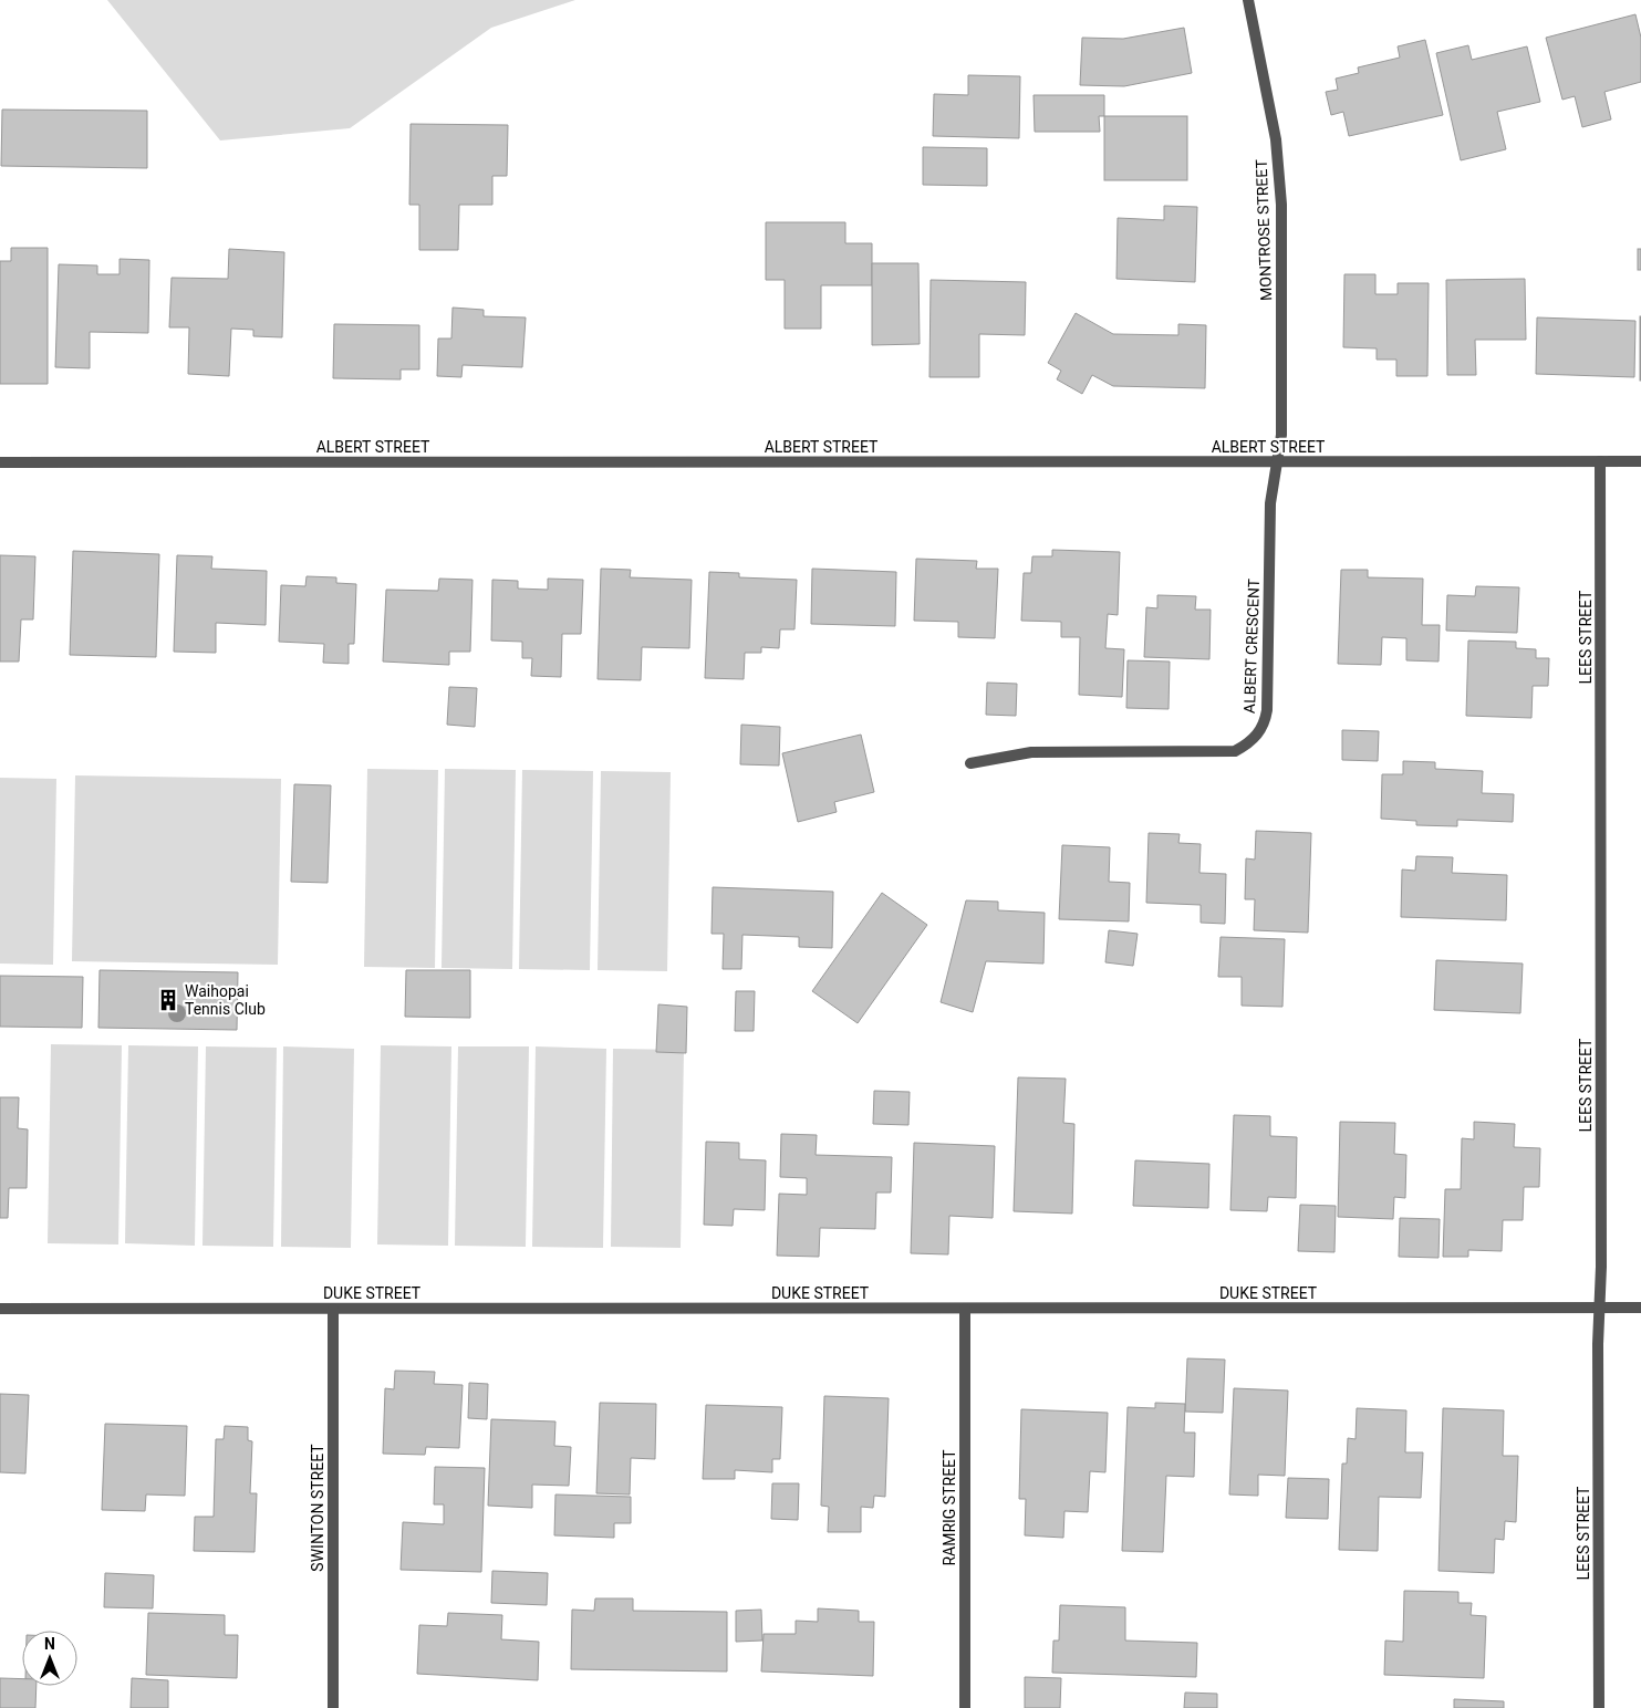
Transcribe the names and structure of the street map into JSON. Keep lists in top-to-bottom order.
{
  "streets": {
    "street": [
      "MONTROSE STREET",
      "ALBERT STREET",
      "LEES STREET",
      "ALBERT CRESCENT",
      "DUKE STREET",
      "SWINTON STREET",
      "RAMRIG STREET"
    ]
  },
  "crossings": [
    ["MONTROSE STREET", "ALBERT STREET"],
    ["MONTROSE STREET", "ALBERT CRESCENT"],
    ["ALBERT STREET", "LEES STREET"],
    ["ALBERT STREET", "ALBERT CRESCENT"],
    ["LEES STREET", "DUKE STREET"],
    ["DUKE STREET", "SWINTON STREET"],
    ["DUKE STREET", "RAMRIG STREET"]
  ],
  "places": {
    "building": ["Waihopai Tennis Club"]
  },
  "north": "top"
}
